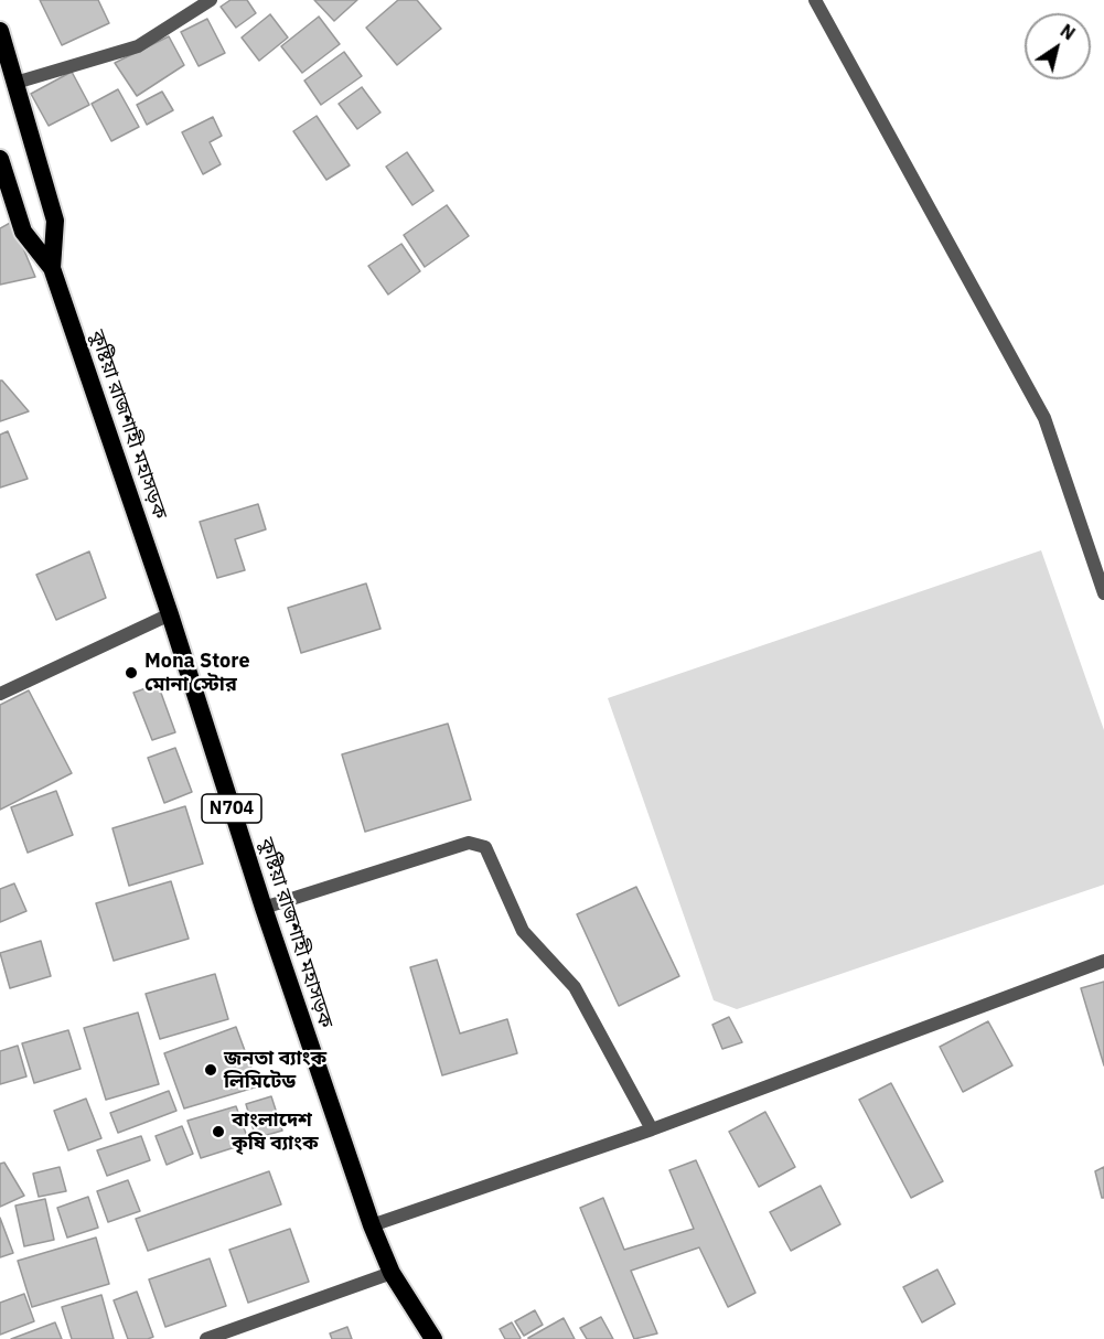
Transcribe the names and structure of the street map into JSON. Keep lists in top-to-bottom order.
{
  "streets": {
    "highway": ["কুষ্টিয়া রাজশাহী মহাসড়ক", "N704"]
  },
  "places": ["Mona Store মোনা স্টোর", "জনতা ব্যাংক লিমিটেড", "বাংলাদেশ কৃষি ব্যাংক"],
  "north": "top right"
}
